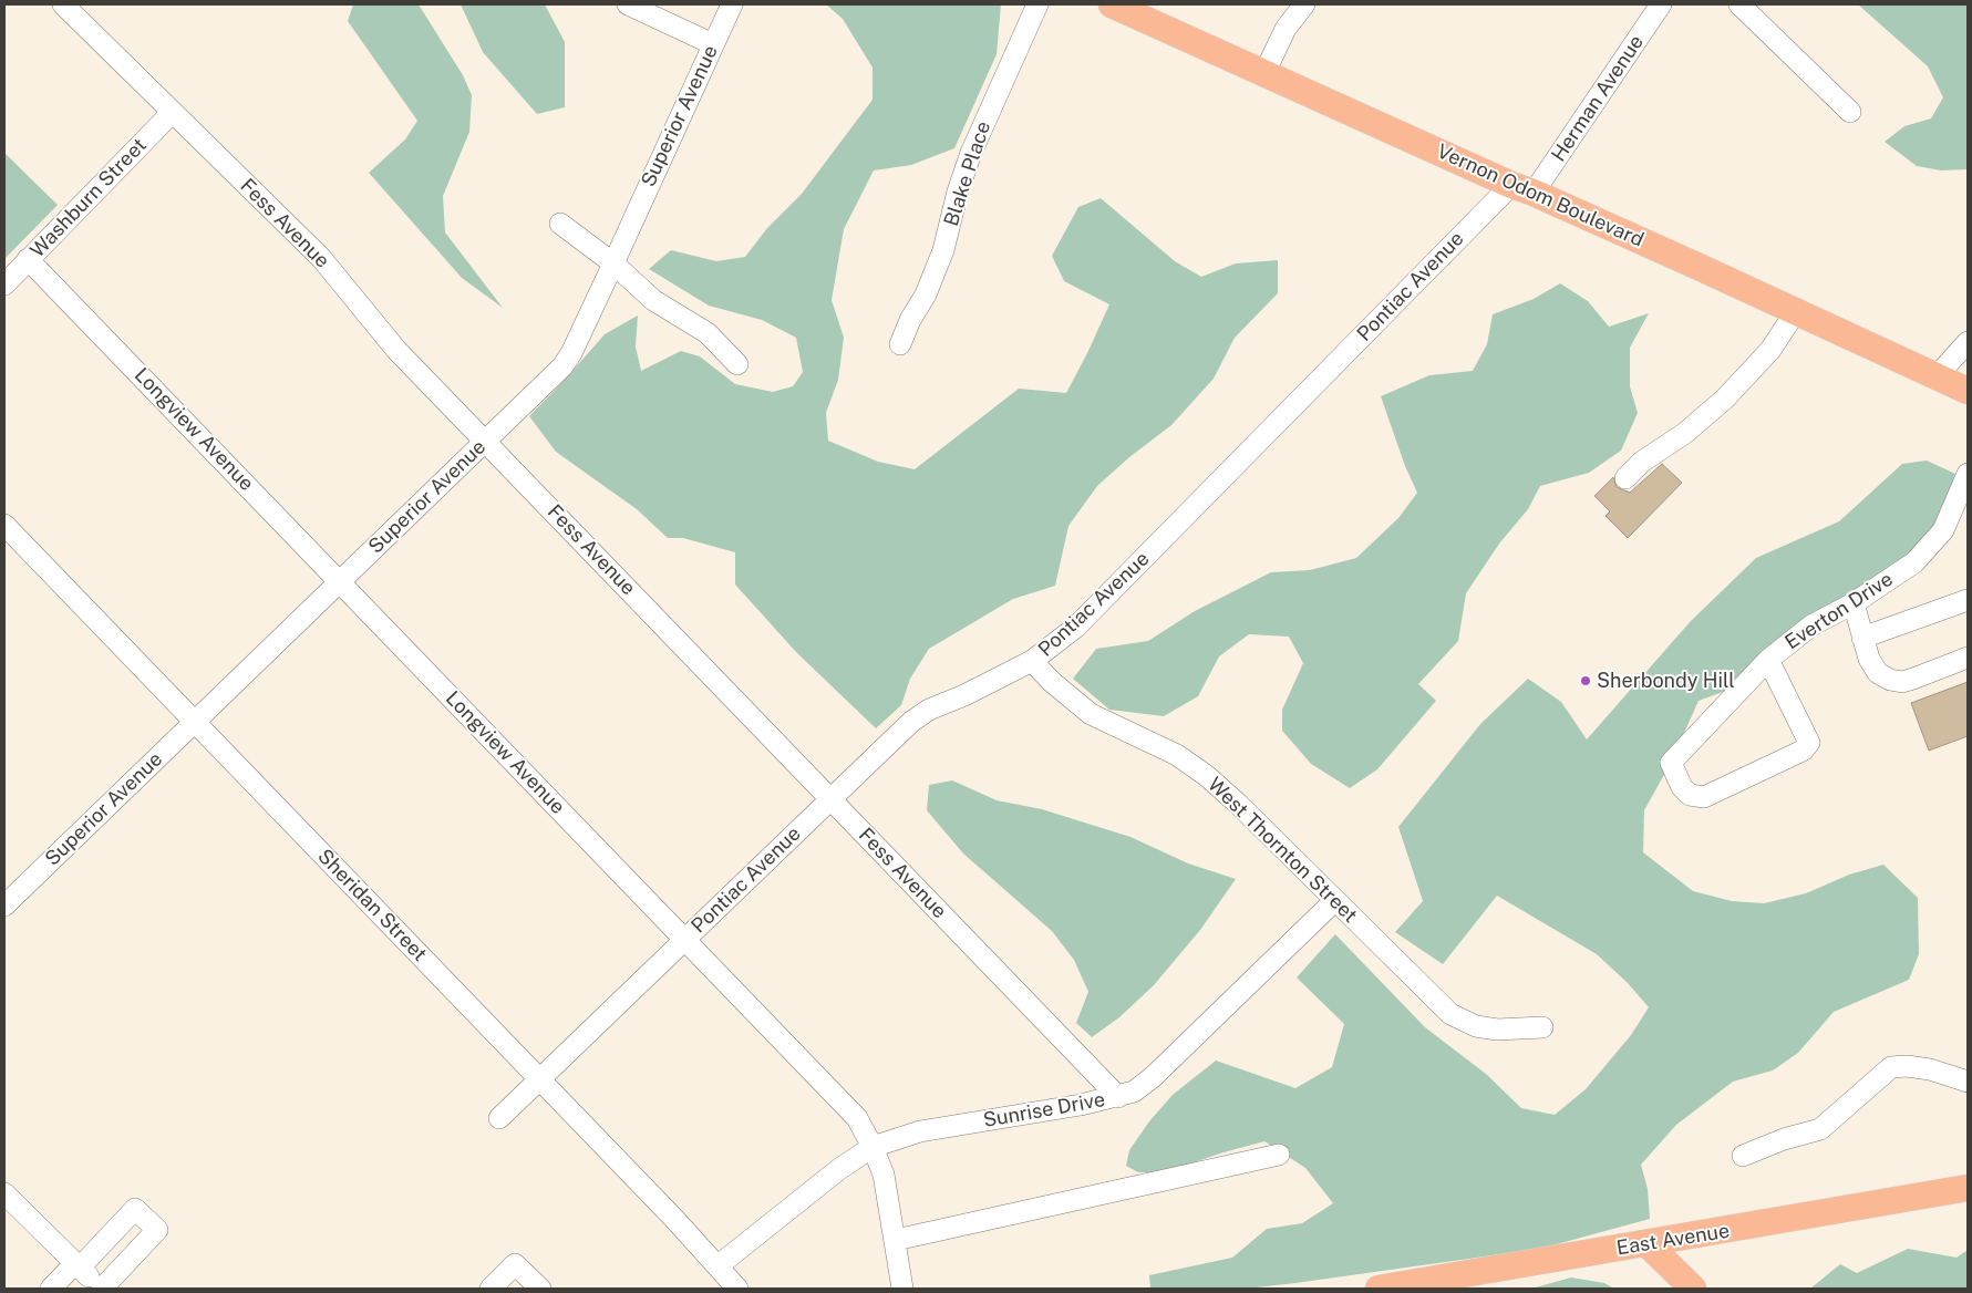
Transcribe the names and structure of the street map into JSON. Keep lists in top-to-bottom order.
{
  "streets": {
    "main road": ["Vernon Odom Boulevard", "East Avenue"],
    "street": [
      "Herman Avenue",
      "Superior Avenue",
      "Blake Place",
      "Washburn Street",
      "Fess Avenue",
      "Pontiac Avenue",
      "Longview Avenue",
      "Everton Drive",
      "West Thornton Street",
      "Sheridan Street",
      "Sunrise Drive"
    ]
  },
  "crossings": [
    ["Herman Avenue", "Vernon Odom Boulevard"],
    ["Herman Avenue", "Pontiac Avenue"],
    ["Superior Avenue", "Fess Avenue"],
    ["Superior Avenue", "Longview Avenue"],
    ["Superior Avenue", "Sheridan Street"],
    ["Vernon Odom Boulevard", "Pontiac Avenue"],
    ["Washburn Street", "Fess Avenue"],
    ["Washburn Street", "Longview Avenue"],
    ["Fess Avenue", "Pontiac Avenue"],
    ["Fess Avenue", "Sunrise Drive"],
    ["Pontiac Avenue", "Longview Avenue"],
    ["Pontiac Avenue", "West Thornton Street"],
    ["Pontiac Avenue", "Sheridan Street"],
    ["Longview Avenue", "Sunrise Drive"],
    ["West Thornton Street", "Sunrise Drive"],
    ["Sheridan Street", "Sunrise Drive"]
  ],
  "places": ["Sherbondy Hill"]
}
